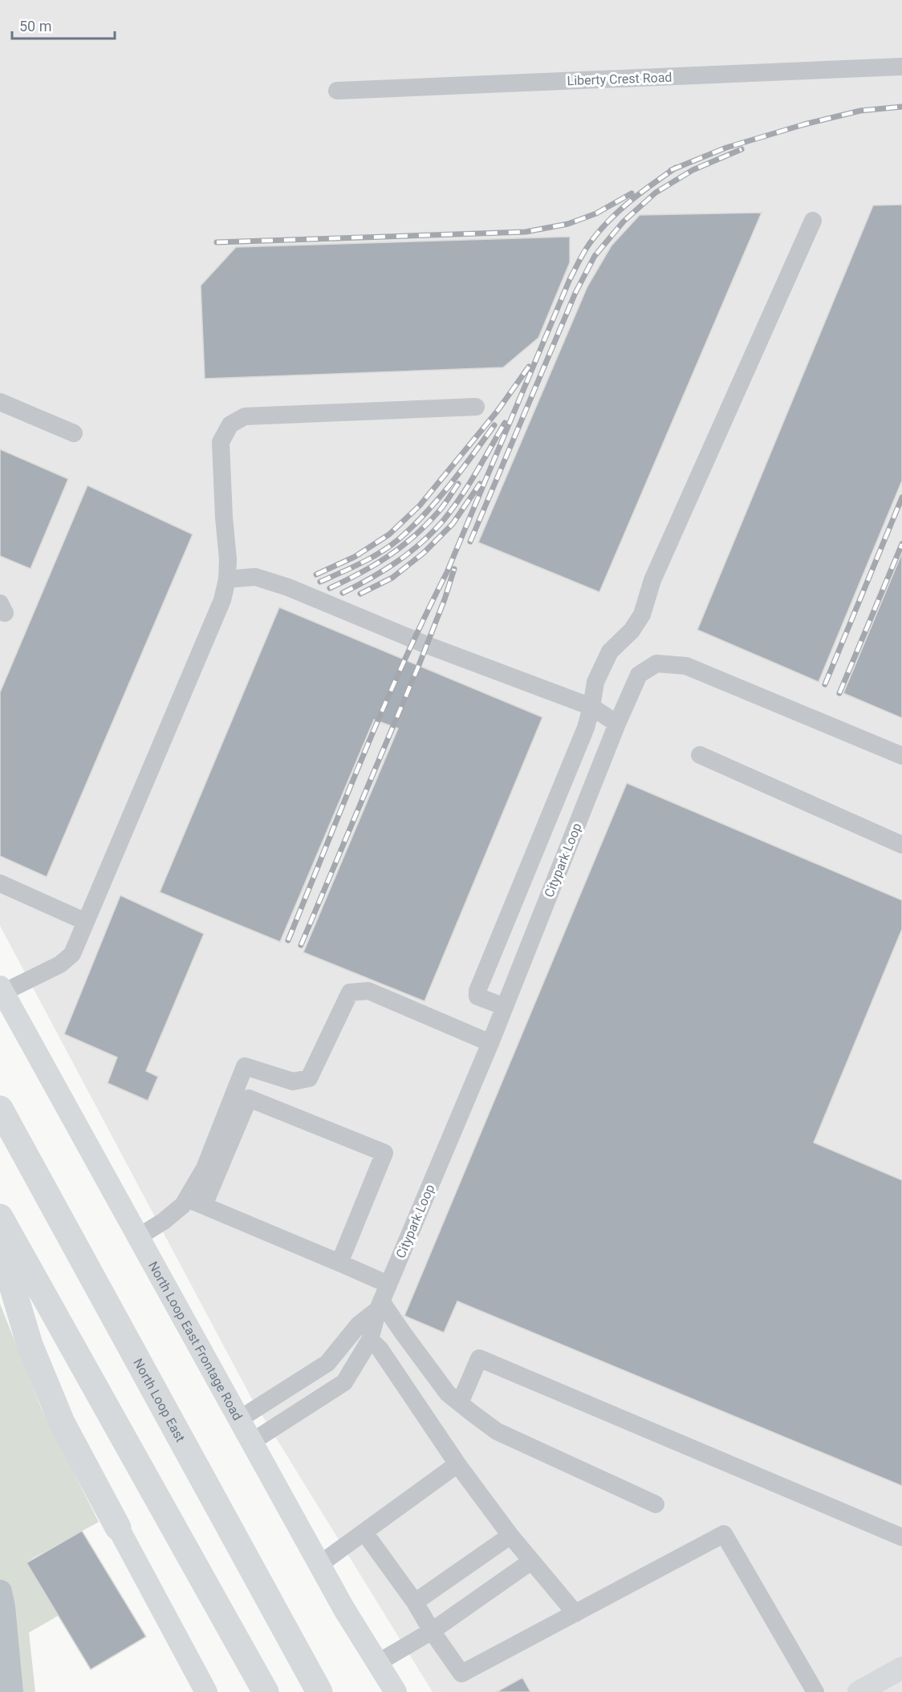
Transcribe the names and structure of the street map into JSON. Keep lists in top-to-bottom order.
{
  "streets": {
    "highway": ["North Loop East"],
    "main road": ["North Loop East Frontage Road"],
    "street": ["Liberty Crest Road", "Citypark Loop"]
  },
  "crossings": [
    ["Citypark Loop", "North Loop East Frontage Road"]
  ],
  "scale_bar": "50 m"
}
